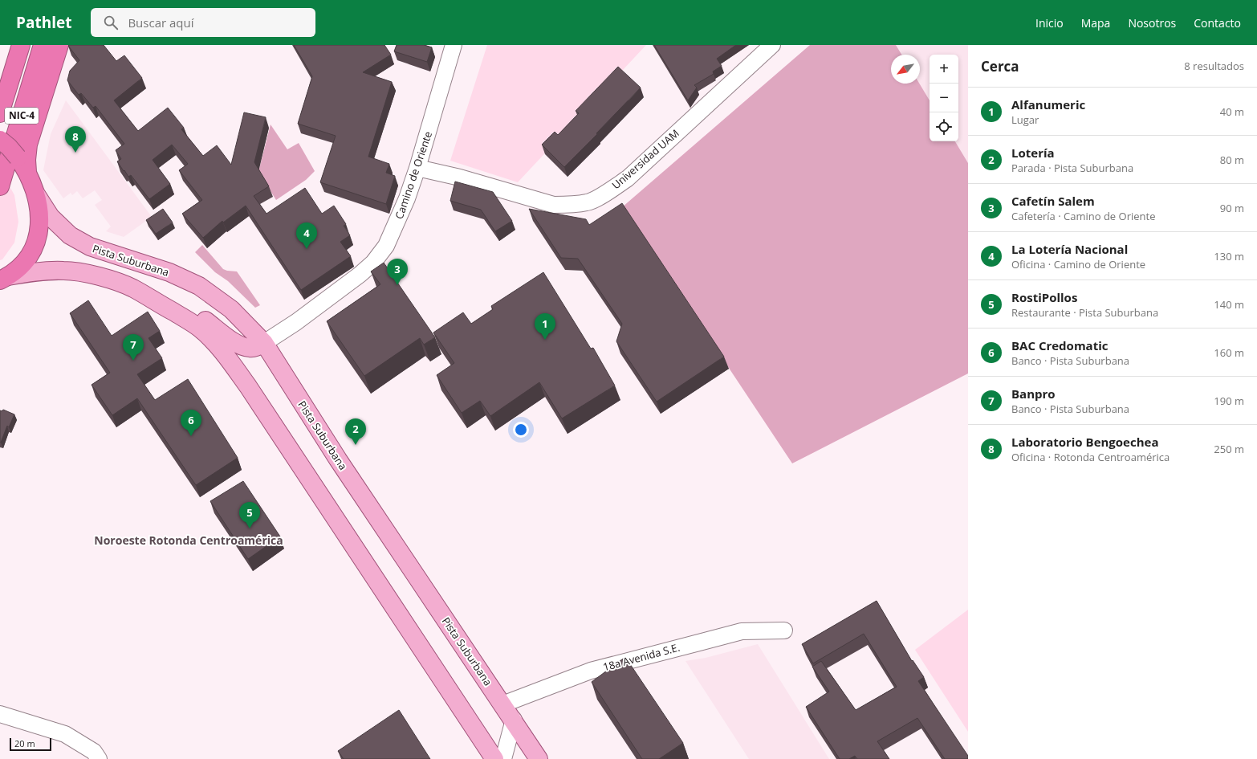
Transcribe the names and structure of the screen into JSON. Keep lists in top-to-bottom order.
{
  "streets": {
    "highway": ["NIC-4"],
    "main road": ["Pista Suburbana"],
    "street": ["Universidad UAM", "Camino de Oriente", "18a Avenida S.E."]
  },
  "crossings": [
    ["Universidad UAM", "Camino de Oriente"],
    ["Camino de Oriente", "Pista Suburbana"],
    ["Pista Suburbana", "18a Avenida S.E."]
  ],
  "districts": ["Noroeste Rotonda Centroamérica"],
  "scale_bar": "20 m",
  "north": "bottom left",
  "page": {
    "header": "Pathlet",
    "search": "Buscar aquí",
    "nav": [
      "Inicio",
      "Mapa",
      "Nosotros",
      "Contacto"
    ],
    "heading": ["Cerca", "8 resultados"],
    "map_buttons": ["+", "−"],
    "list": [
      {
        "mark": "1",
        "name": "Alfanumeric",
        "note": "Lugar",
        "value": "40 m"
      },
      {
        "mark": "2",
        "name": "Lotería",
        "note": "Parada · Pista Suburbana",
        "value": "80 m"
      },
      {
        "mark": "3",
        "name": "Cafetín Salem",
        "note": "Cafetería · Camino de Oriente",
        "value": "90 m"
      },
      {
        "mark": "4",
        "name": "La Lotería Nacional",
        "note": "Oficina · Camino de Oriente",
        "value": "130 m"
      },
      {
        "mark": "5",
        "name": "RostiPollos",
        "note": "Restaurante · Pista Suburbana",
        "value": "140 m"
      },
      {
        "mark": "6",
        "name": "BAC Credomatic",
        "note": "Banco · Pista Suburbana",
        "value": "160 m"
      },
      {
        "mark": "7",
        "name": "Banpro",
        "note": "Banco · Pista Suburbana",
        "value": "190 m"
      },
      {
        "mark": "8",
        "name": "Laboratorio Bengoechea",
        "note": "Oficina · Rotonda Centroamérica",
        "value": "250 m"
      }
    ],
    "pins": [
      "8",
      "4",
      "3",
      "1",
      "7",
      "6",
      "2",
      "5"
    ],
    "scale": "20 m"
  }
}
